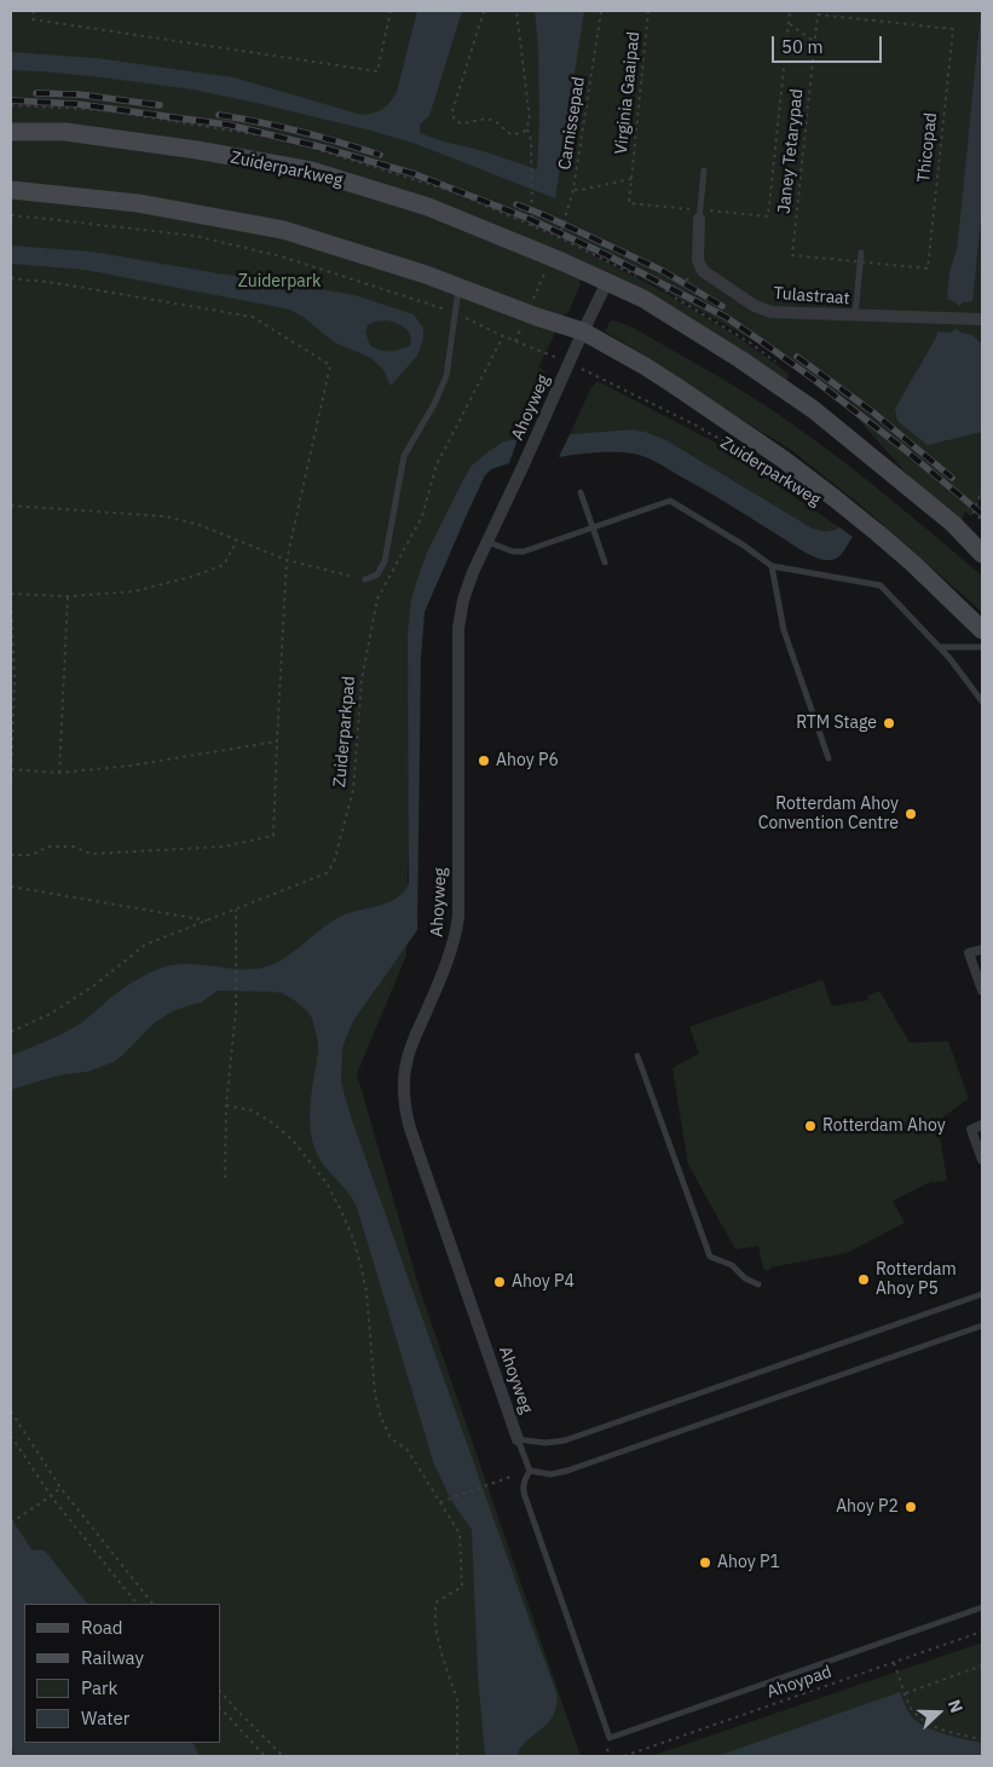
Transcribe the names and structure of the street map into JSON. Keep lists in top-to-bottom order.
{
  "streets": {
    "main road": ["Zuiderparkweg"],
    "street": ["Tulastraat", "Ahoyweg"],
    "path": [
      "Virginia Gaaipad",
      "Carnissepad",
      "Thicopad",
      "Janey Tetarypad",
      "Zuiderparkpad",
      "Ahoypad"
    ]
  },
  "crossings": [
    ["Virginia Gaaipad", "Carnissepad"],
    ["Carnissepad", "Zuiderparkweg"],
    ["Thicopad", "Janey Tetarypad"],
    ["Zuiderparkweg", "Ahoyweg"],
    ["Zuiderparkweg", "Zuiderparkpad"]
  ],
  "parks": ["Zuiderpark"],
  "places": [
    "RTM Stage",
    "Ahoy P6",
    "Rotterdam Ahoy Convention Centre",
    "Rotterdam Ahoy",
    "Rotterdam Ahoy P5",
    "Ahoy P4",
    "Ahoy P2",
    "Ahoy P1"
  ],
  "legend": [
    "Road",
    "Railway",
    "Park",
    "Water"
  ],
  "scale_bar": "50 m",
  "north": "right"
}
